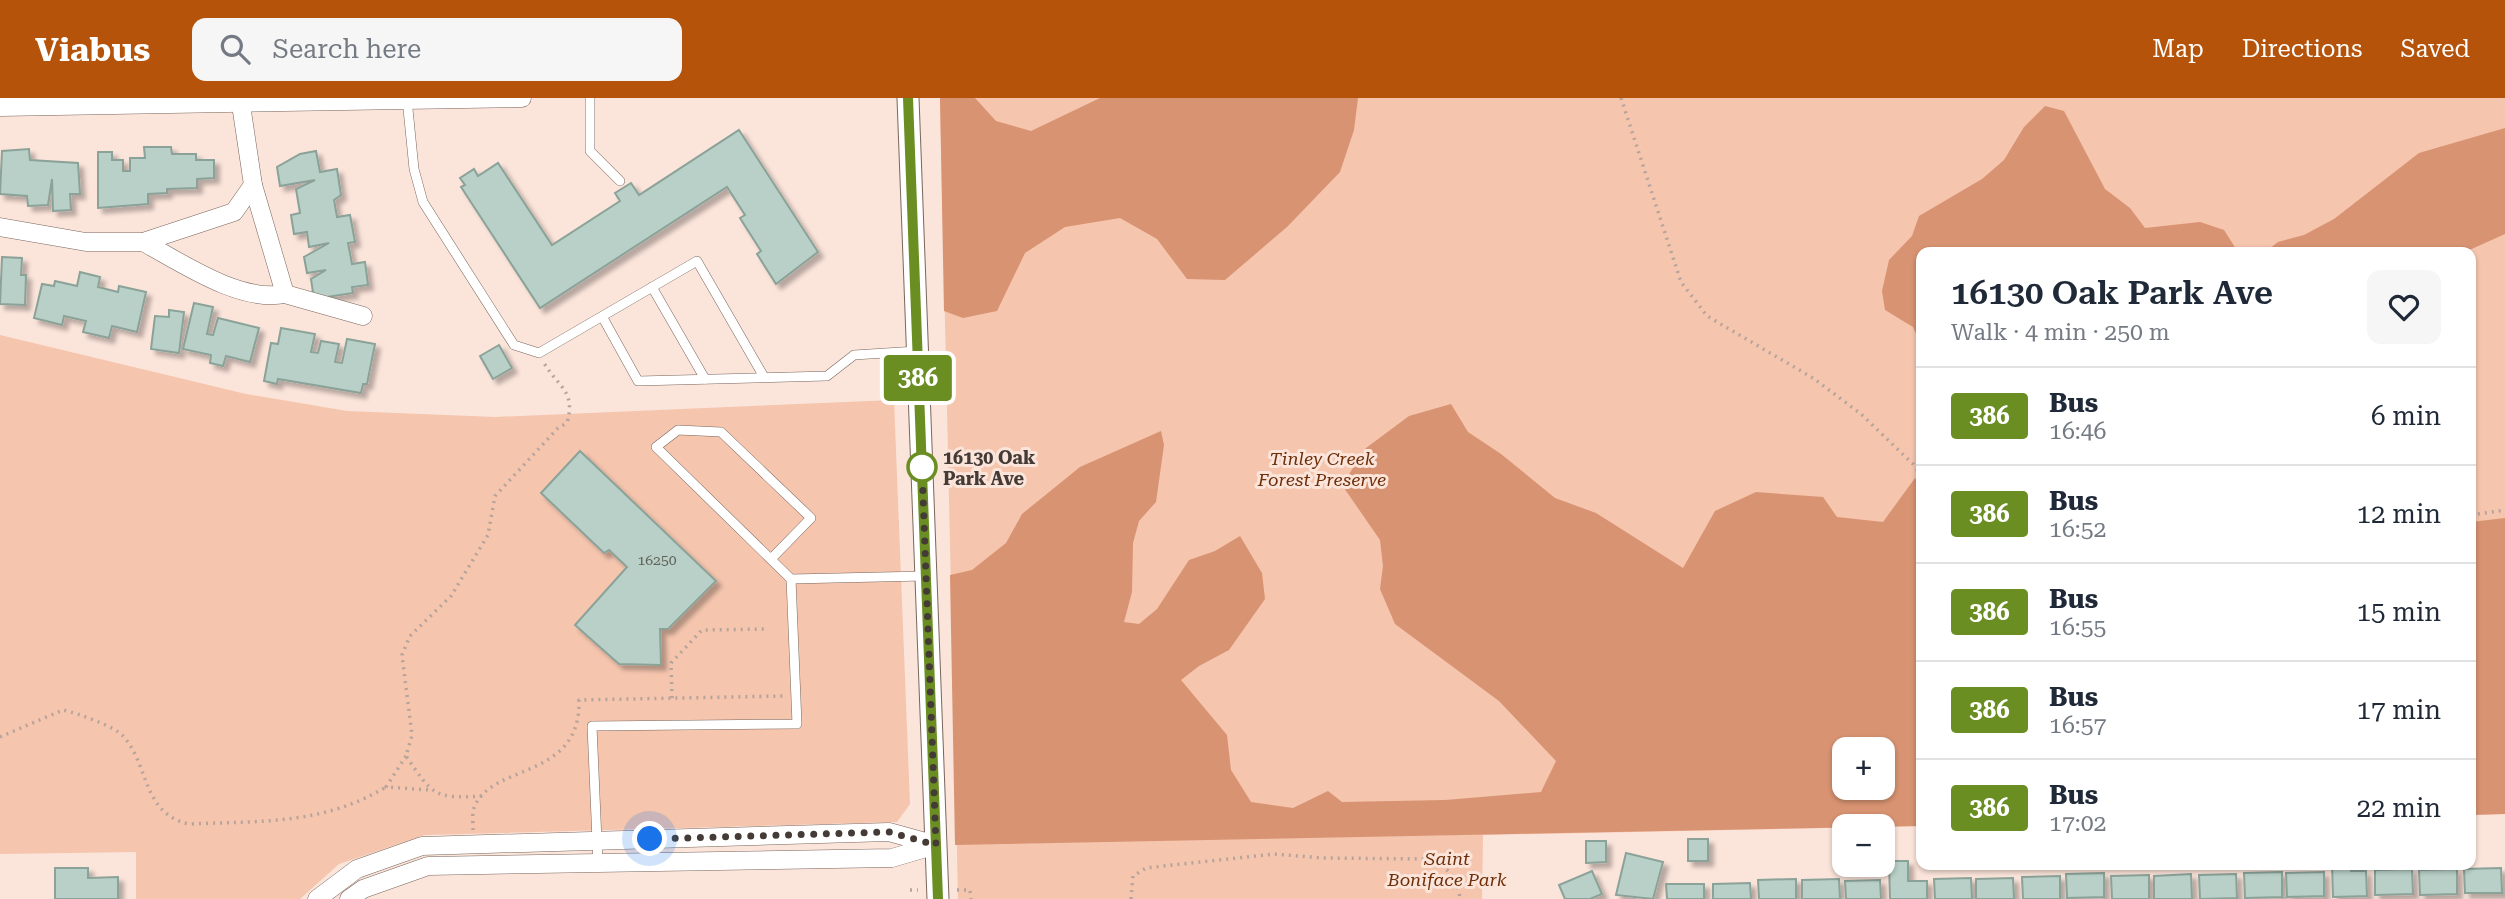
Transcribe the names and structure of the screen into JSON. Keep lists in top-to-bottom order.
{
  "parks": ["Tinley Creek Forest Preserve", "Saint Boniface Park"],
  "places": ["16130 Oak Park Ave"],
  "lines": ["bus line 386"],
  "house_numbers": ["16250"],
  "page": {
    "header": "Viabus",
    "search": "Search here",
    "nav": ["Map", "Directions", "Saved"],
    "on_map": "386",
    "heading": ["16130 Oak Park Ave", "Walk · 4 min · 250 m"],
    "list": [
      {
        "mark": "386",
        "name": "Bus",
        "note": "16:46",
        "value": "6 min"
      },
      {
        "mark": "386",
        "name": "Bus",
        "note": "16:52",
        "value": "12 min"
      },
      {
        "mark": "386",
        "name": "Bus",
        "note": "16:55",
        "value": "15 min"
      },
      {
        "mark": "386",
        "name": "Bus",
        "note": "16:57",
        "value": "17 min"
      },
      {
        "mark": "386",
        "name": "Bus",
        "note": "17:02",
        "value": "22 min"
      }
    ],
    "map_buttons": ["+", "−"]
  }
}
